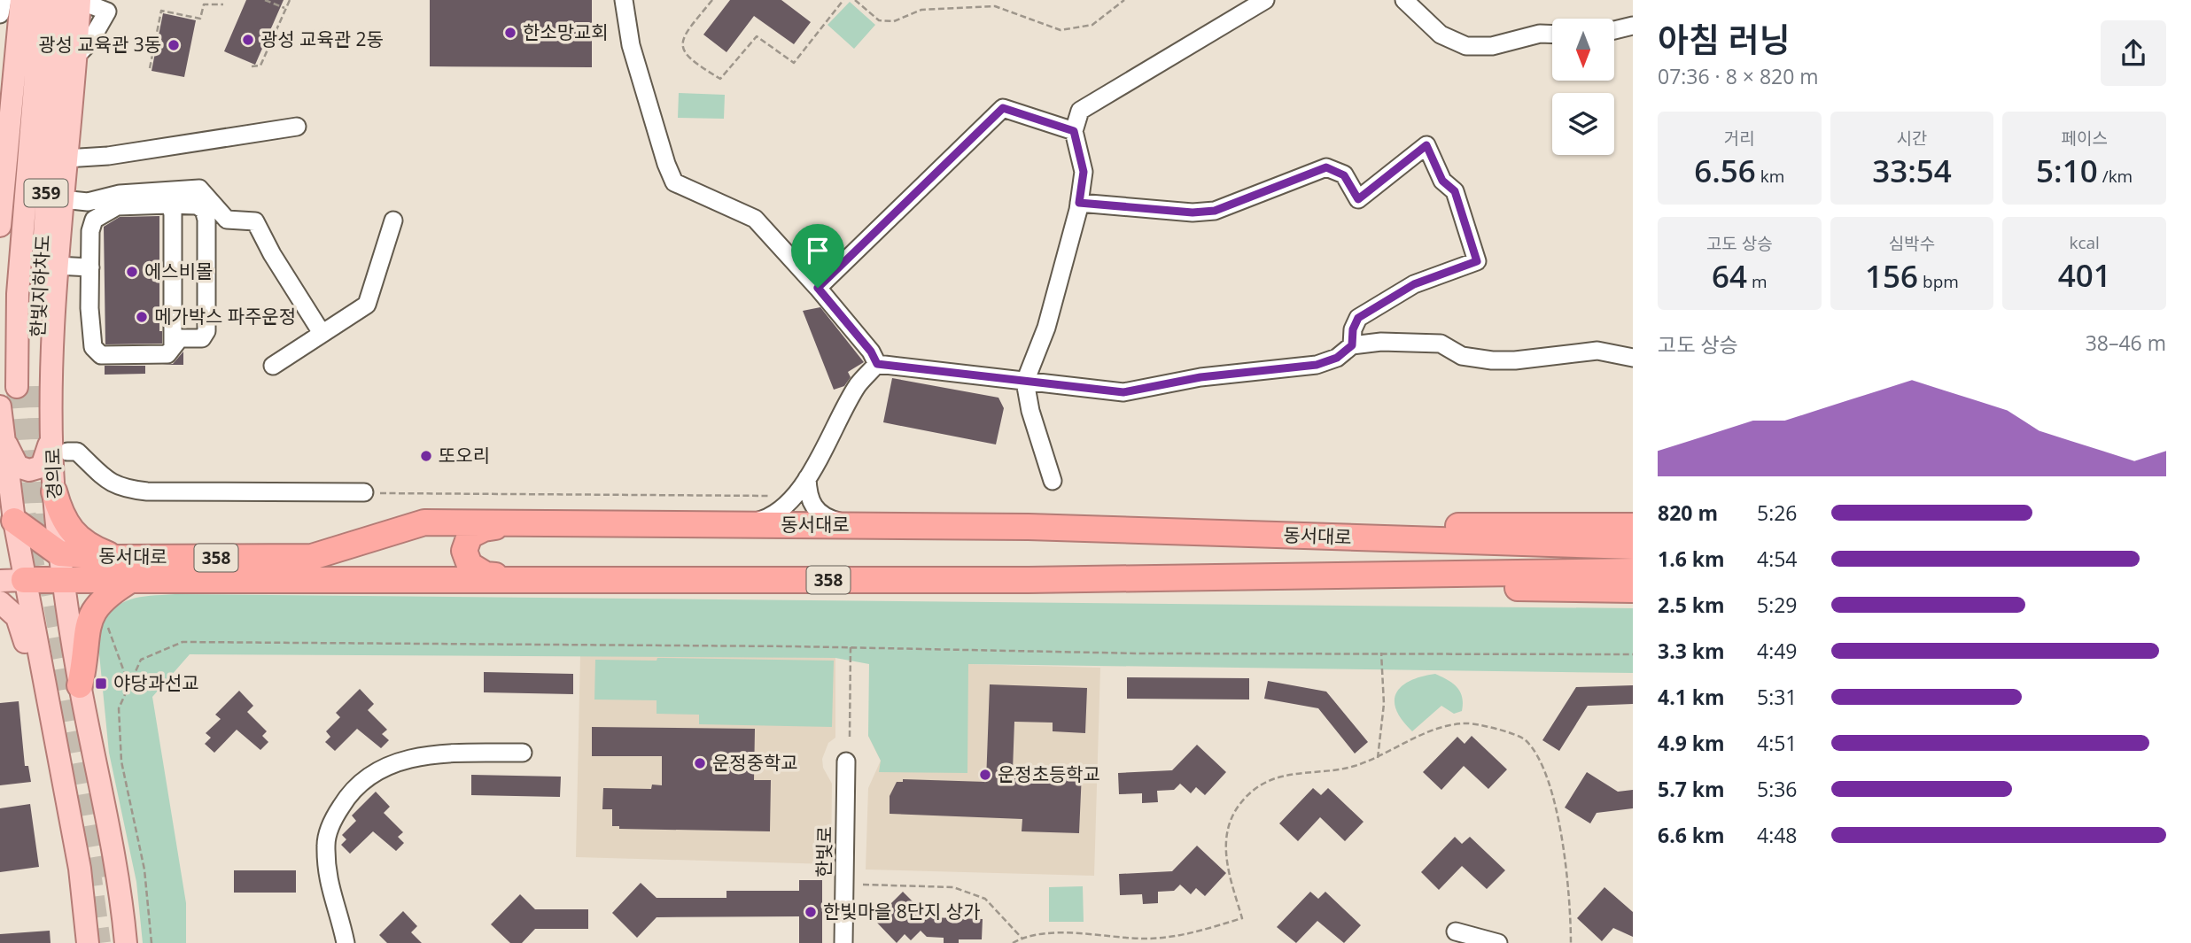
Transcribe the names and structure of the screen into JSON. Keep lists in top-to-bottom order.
{
  "streets": {
    "highway": ["동서대로", "358"],
    "main road": ["359", "한빛지하차도", "경의로"],
    "street": ["한빛로"]
  },
  "crossings": [
    ["경의로", "동서대로"]
  ],
  "places": {
    "other": [
      "한소망교회",
      "광성 교육관 2동",
      "광성 교육관 3동",
      "에스비몰",
      "메가박스 파주운정",
      "또오리",
      "운정중학교",
      "운정초등학교",
      "한빛마을 8단지 상가"
    ],
    "transit": ["야당과선교"]
  },
  "north": "bottom",
  "page": {
    "heading": ["아침 러닝", "07:36 · 8 × 820 m"],
    "stats": [
      ["거리", "6.56 km"],
      ["시간", "33:54"],
      ["페이스", "5:10 /km"],
      ["고도 상승", "64 m"],
      ["심박수", "156 bpm"],
      ["kcal", "401"]
    ],
    "chart": ["고도 상승", "38–46 m"],
    "list": [
      {
        "name": "820 m",
        "note": "5:26"
      },
      {
        "name": "1.6 km",
        "note": "4:54"
      },
      {
        "name": "2.5 km",
        "note": "5:29"
      },
      {
        "name": "3.3 km",
        "note": "4:49"
      },
      {
        "name": "4.1 km",
        "note": "5:31"
      },
      {
        "name": "4.9 km",
        "note": "4:51"
      },
      {
        "name": "5.7 km",
        "note": "5:36"
      },
      {
        "name": "6.6 km",
        "note": "4:48"
      }
    ]
  }
}
